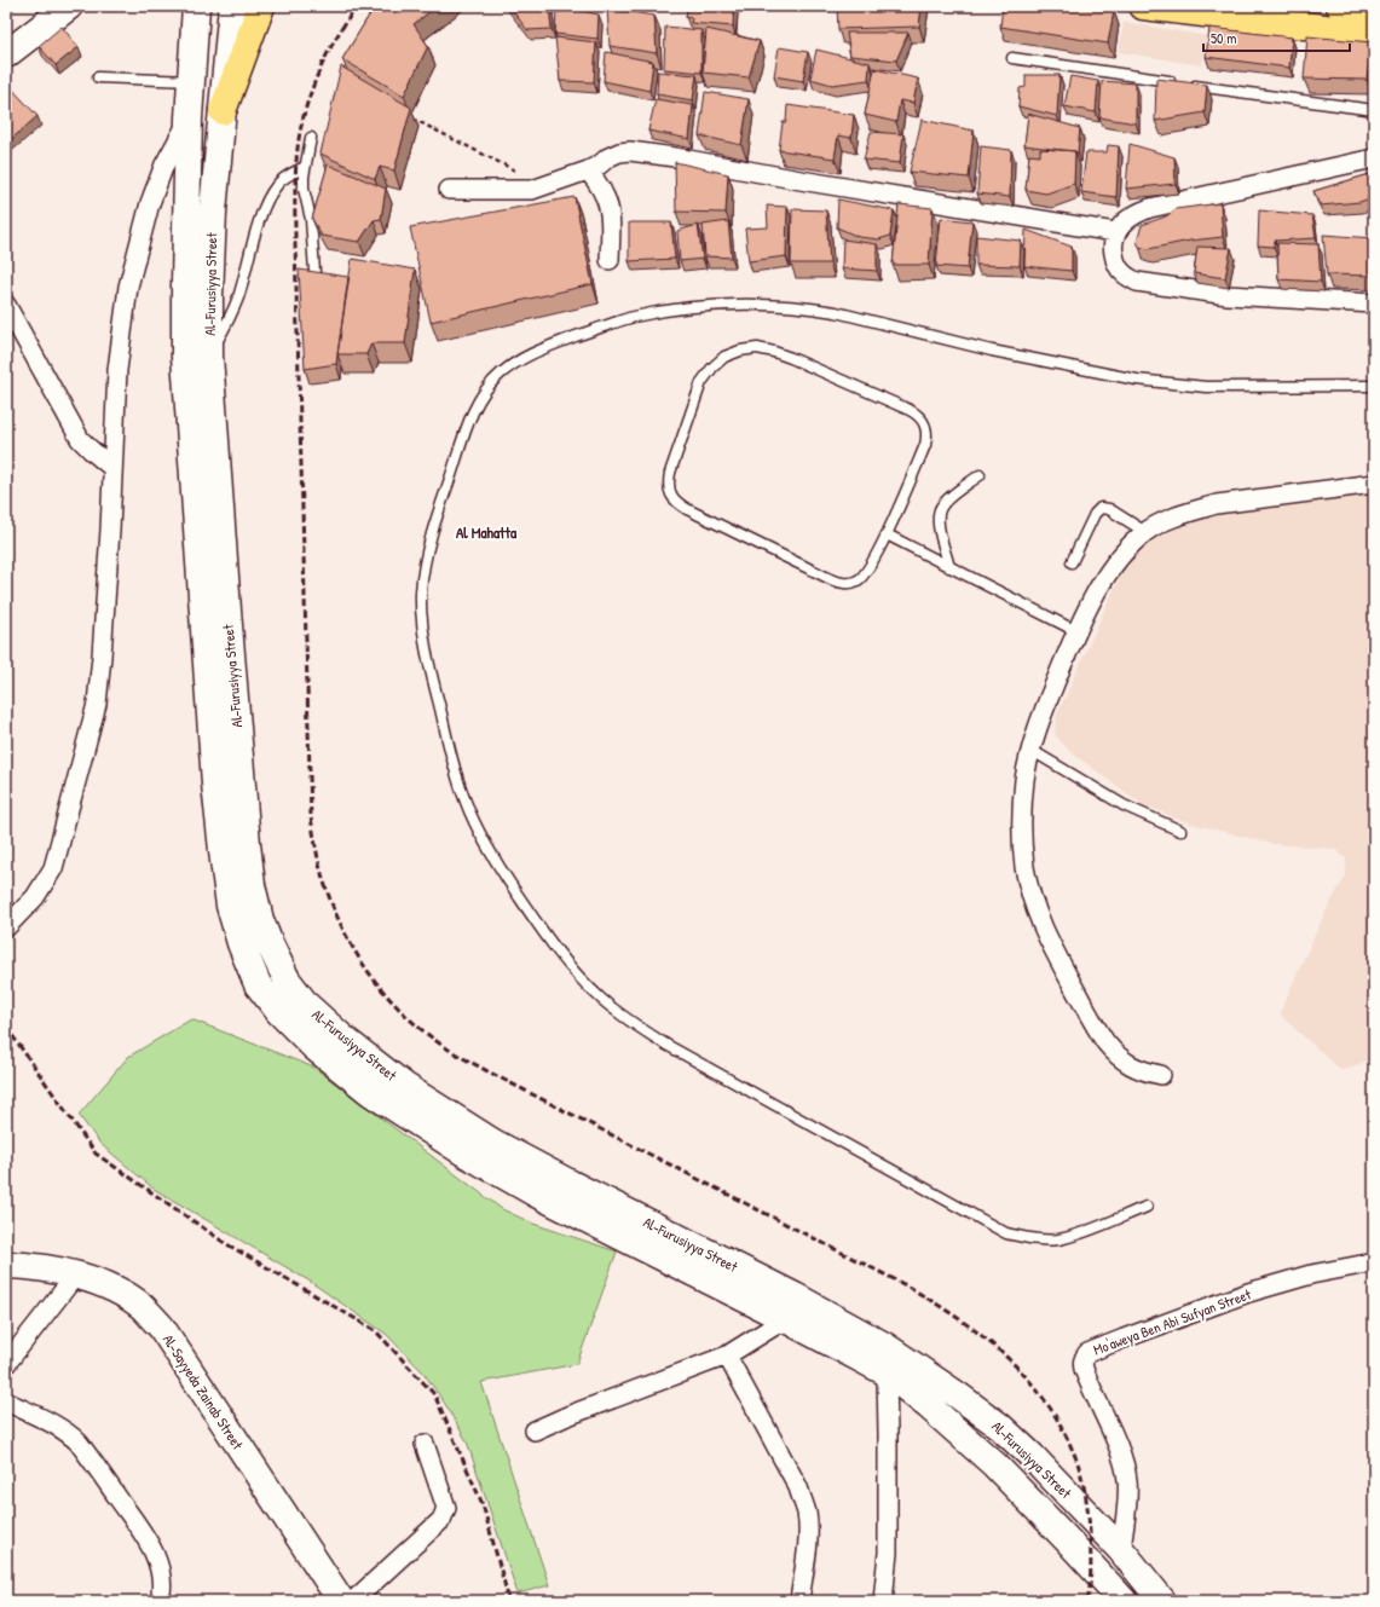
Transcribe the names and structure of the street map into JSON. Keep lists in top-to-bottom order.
{
  "streets": {
    "main road": ["Al-Furusiyya Street", "Al-Sayyeda Zainab Street"],
    "street": ["Mo'aweya Ben Abi Sufyan Street"]
  },
  "crossings": [
    ["Al-Furusiyya Street", "Mo'aweya Ben Abi Sufyan Street"]
  ],
  "districts": ["Al Mahatta"],
  "scale_bar": "50 m"
}
